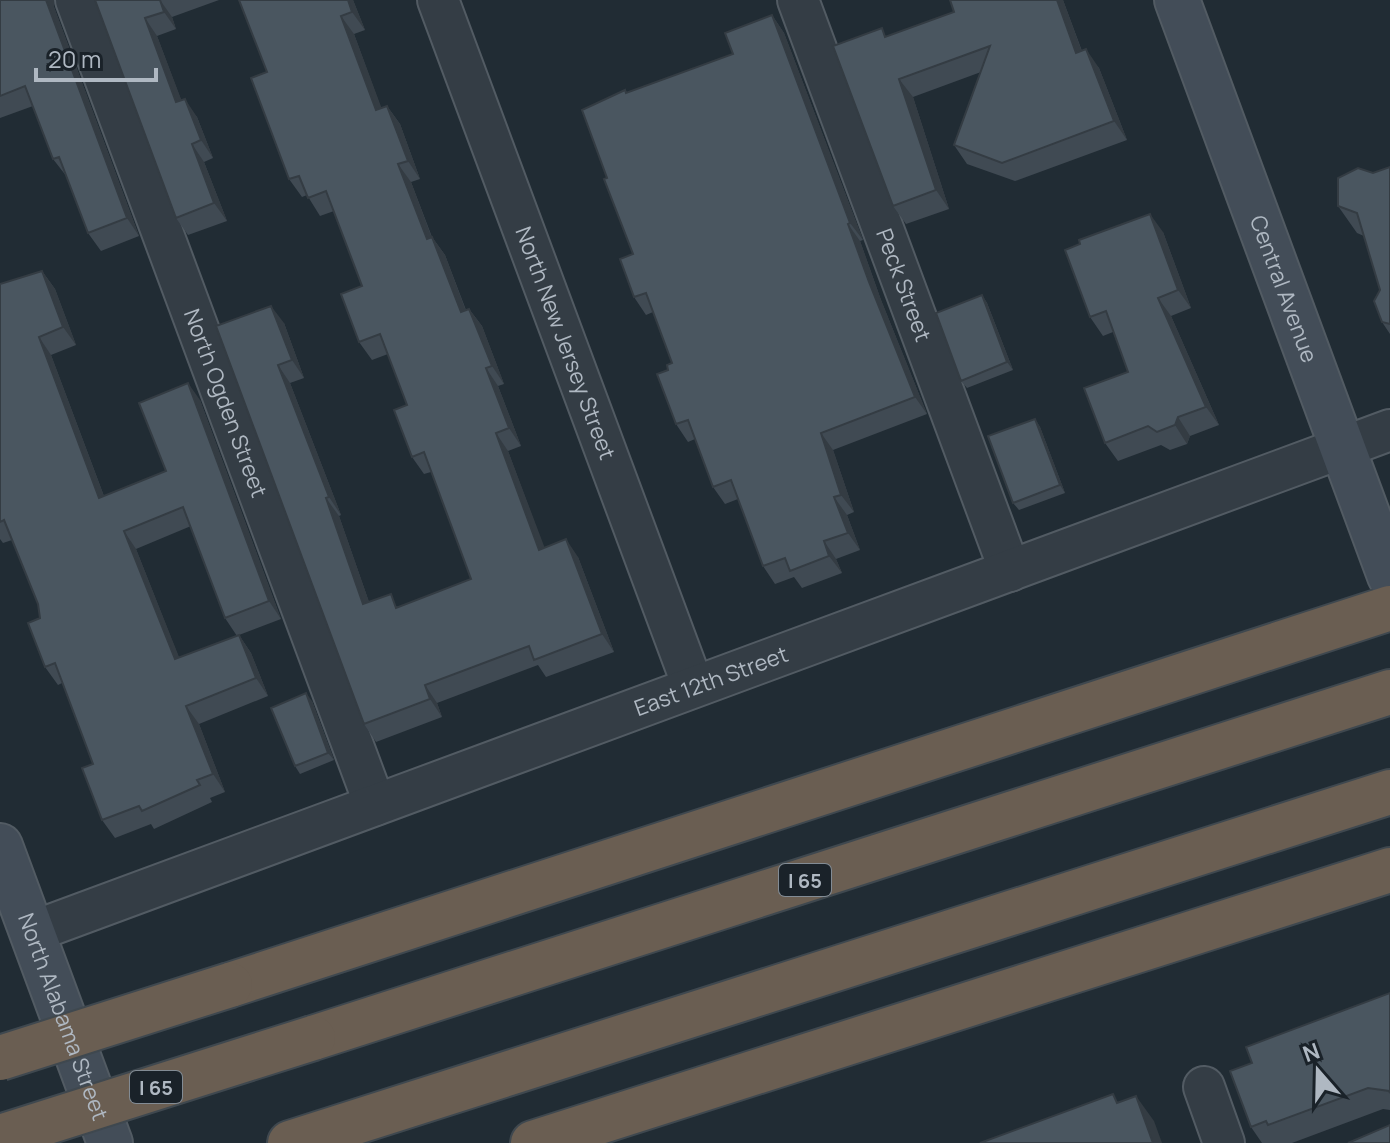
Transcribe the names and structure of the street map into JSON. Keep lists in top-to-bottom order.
{
  "streets": {
    "highway": ["I 65"],
    "main road": ["Central Avenue", "North Alabama Street"],
    "street": [
      "Peck Street",
      "North New Jersey Street",
      "North Ogden Street",
      "East 12th Street"
    ]
  },
  "crossings": [
    ["Peck Street", "East 12th Street"],
    ["Central Avenue", "East 12th Street"],
    ["North New Jersey Street", "East 12th Street"],
    ["North Ogden Street", "East 12th Street"],
    ["East 12th Street", "North Alabama Street"]
  ],
  "scale_bar": "20 m",
  "north": "top"
}
